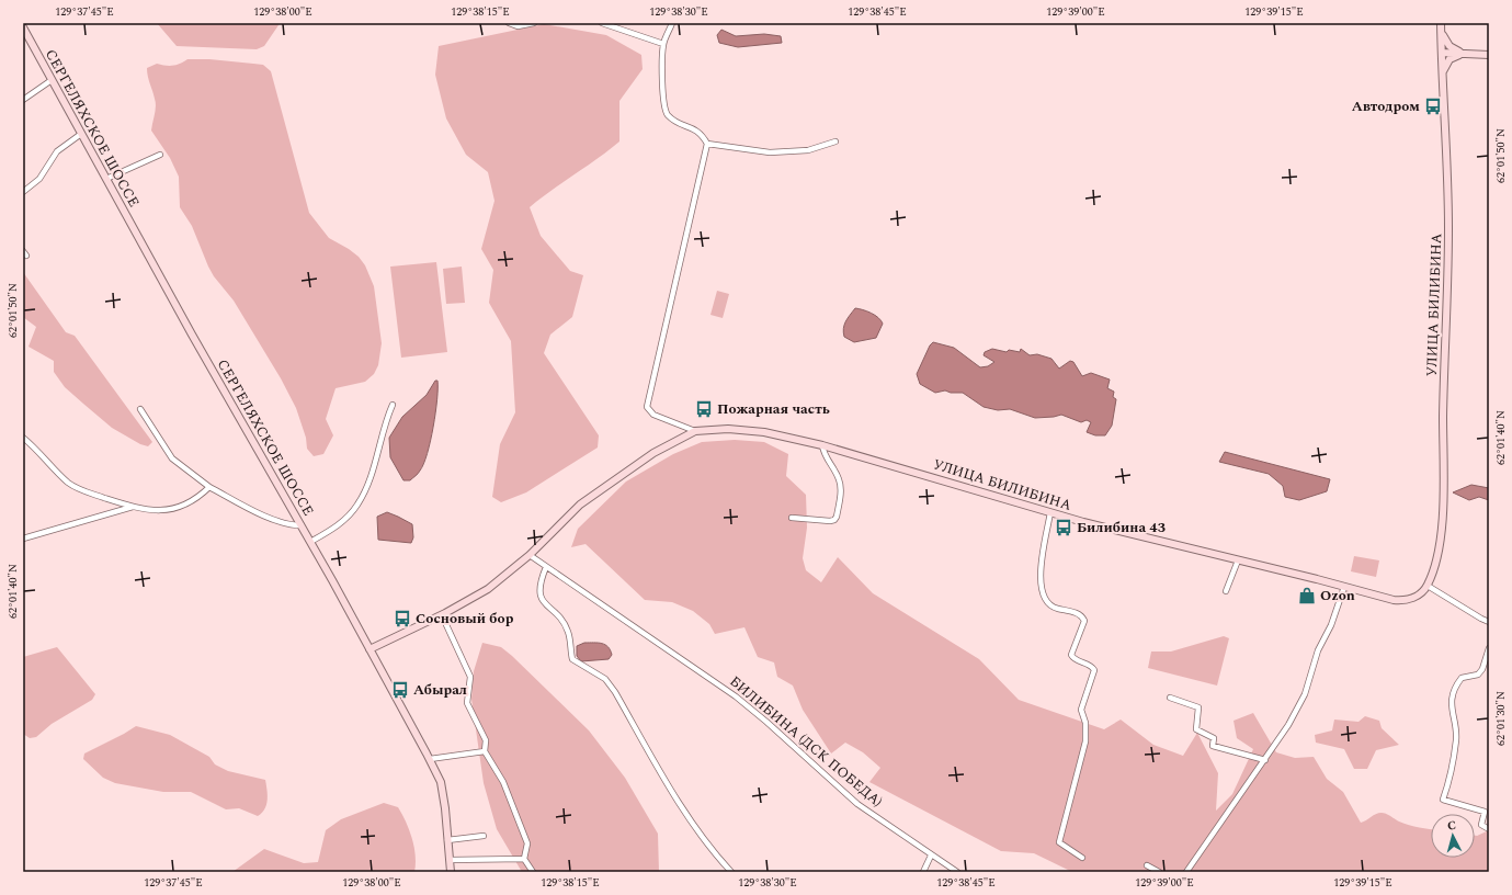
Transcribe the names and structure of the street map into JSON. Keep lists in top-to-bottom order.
{
  "streets": {
    "main road": ["СЕРГЕЛЯХСКОЕ ШОССЕ", "УЛИЦА БИЛИБИНА"],
    "street": ["БИЛИБИНА (ДСК ПОБЕДА)"]
  },
  "crossings": [
    ["СЕРГЕЛЯХСКОЕ ШОССЕ", "УЛИЦА БИЛИБИНА"],
    ["УЛИЦА БИЛИБИНА", "БИЛИБИНА (ДСК ПОБЕДА)"]
  ],
  "places": {
    "bus stop": [
      "Автодром",
      "Пожарная часть",
      "Билибина 43",
      "Сосновый бор",
      "Абырал"
    ],
    "shop": ["Ozon"]
  },
  "north": "top",
  "coordinates": [
    "129°37'45\"E",
    "129°38'00\"E",
    "129°38'15\"E",
    "129°38'30\"E",
    "129°38'45\"E",
    "129°39'00\"E",
    "129°39'15\"E",
    "62°01'50\"N",
    "62°01'40\"N",
    "62°01'30\"N"
  ]
}
